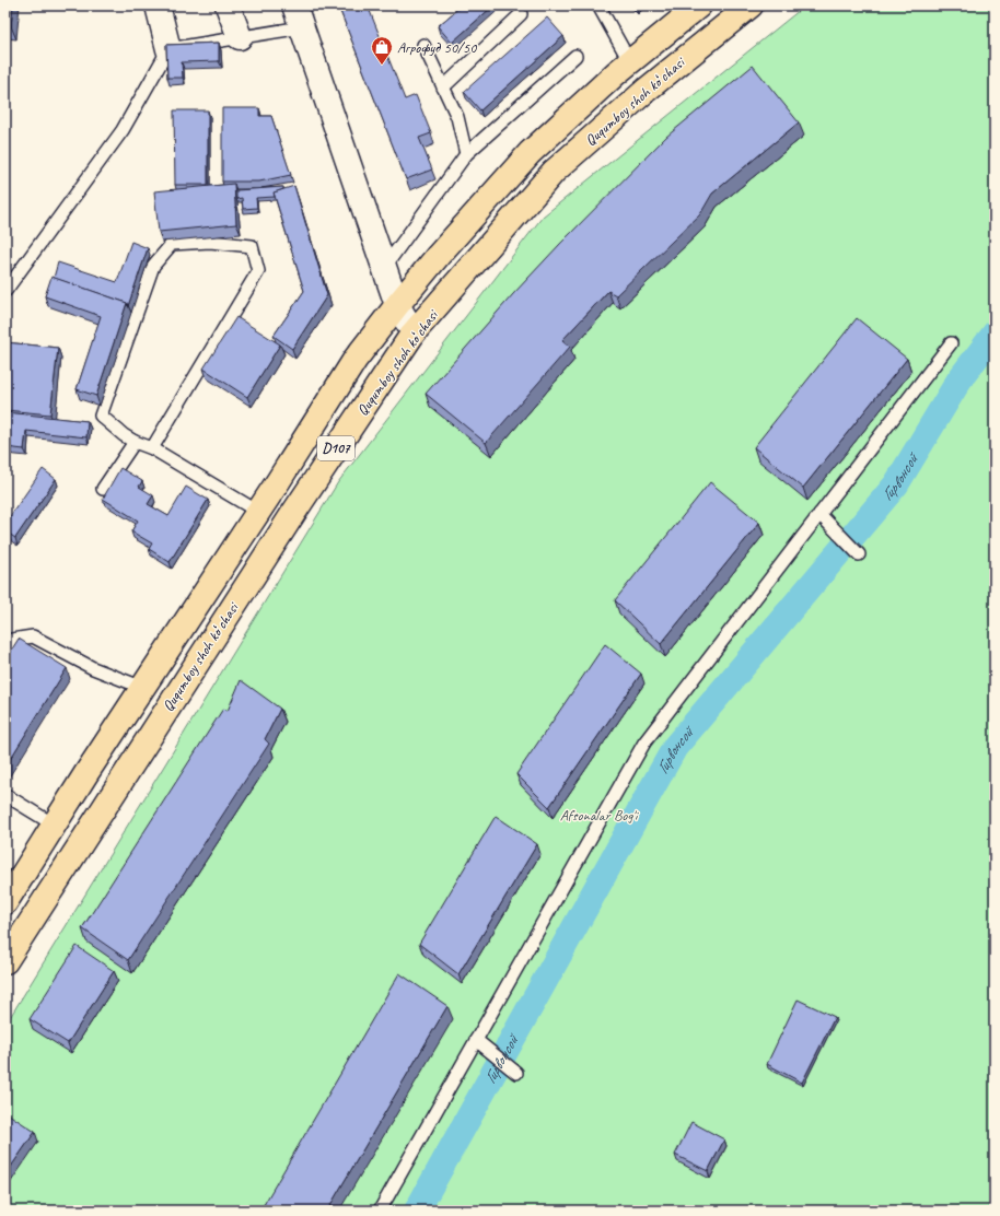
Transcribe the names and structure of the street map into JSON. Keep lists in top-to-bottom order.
{
  "streets": {
    "main road": ["Ququmboy shoh koʻchasi", "D107"]
  },
  "water": ["Гирвонсой"],
  "parks": ["Afsonalar Bog'i"],
  "places": {
    "shop": ["Агрофуд 50/50"]
  }
}
